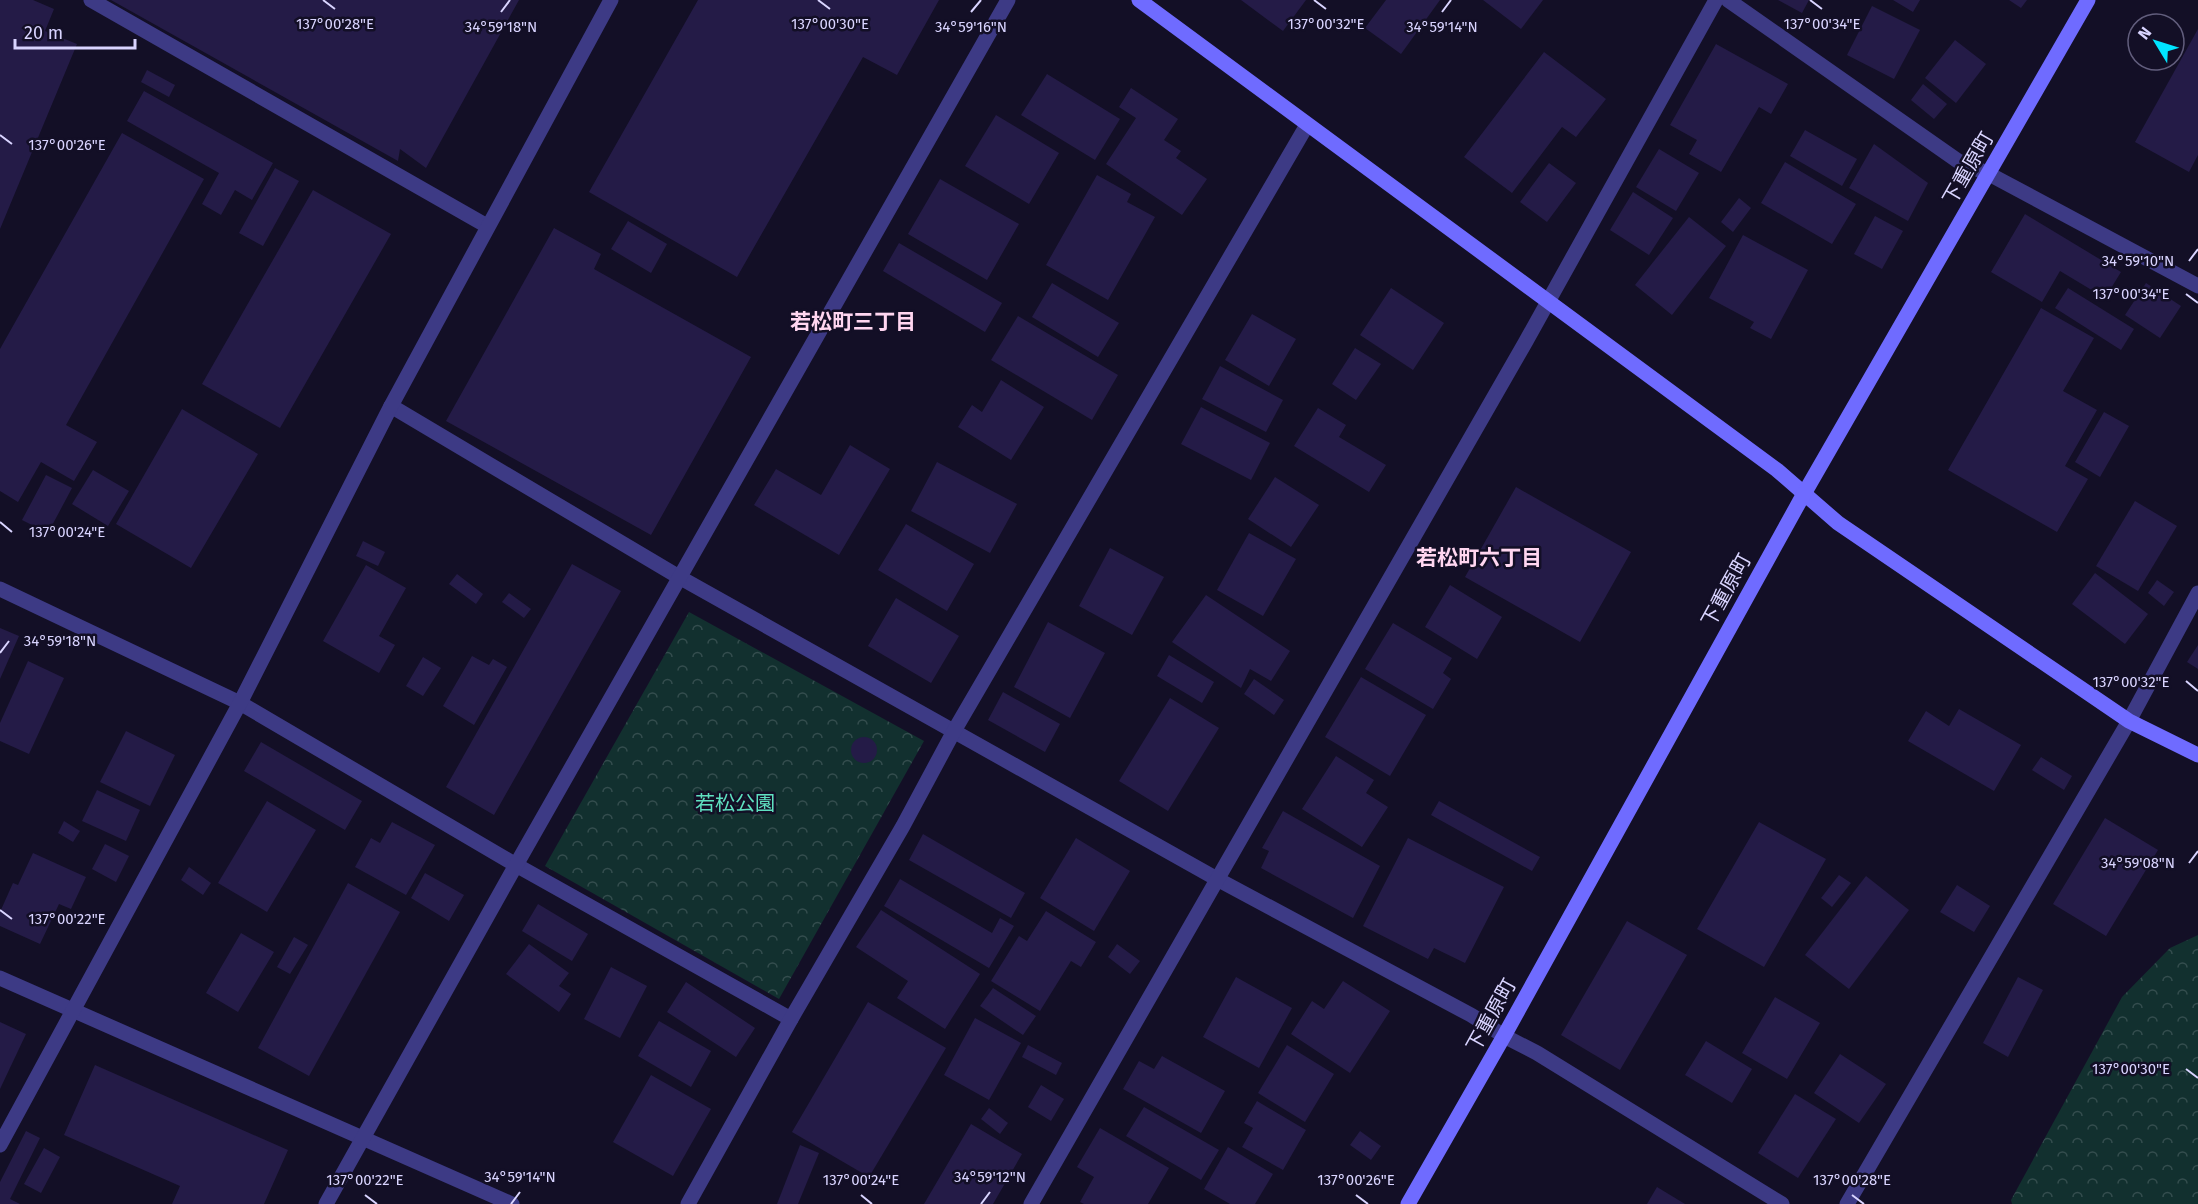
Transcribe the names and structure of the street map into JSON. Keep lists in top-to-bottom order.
{
  "streets": {
    "street": ["下重原町"]
  },
  "districts": ["若松町三丁目", "若松町六丁目"],
  "parks": ["若松公園"],
  "scale_bar": "20 m",
  "north": "top left",
  "coordinates": [
    "137°00'28\"E",
    "137°00'30\"E",
    "137°00'32\"E",
    "137°00'34\"E",
    "34°59'18\"N",
    "34°59'16\"N",
    "34°59'14\"N",
    "137°00'26\"E",
    "34°59'10\"N",
    "137°00'24\"E",
    "34°59'08\"N",
    "137°00'22\"E",
    "34°59'12\"N"
  ]
}
